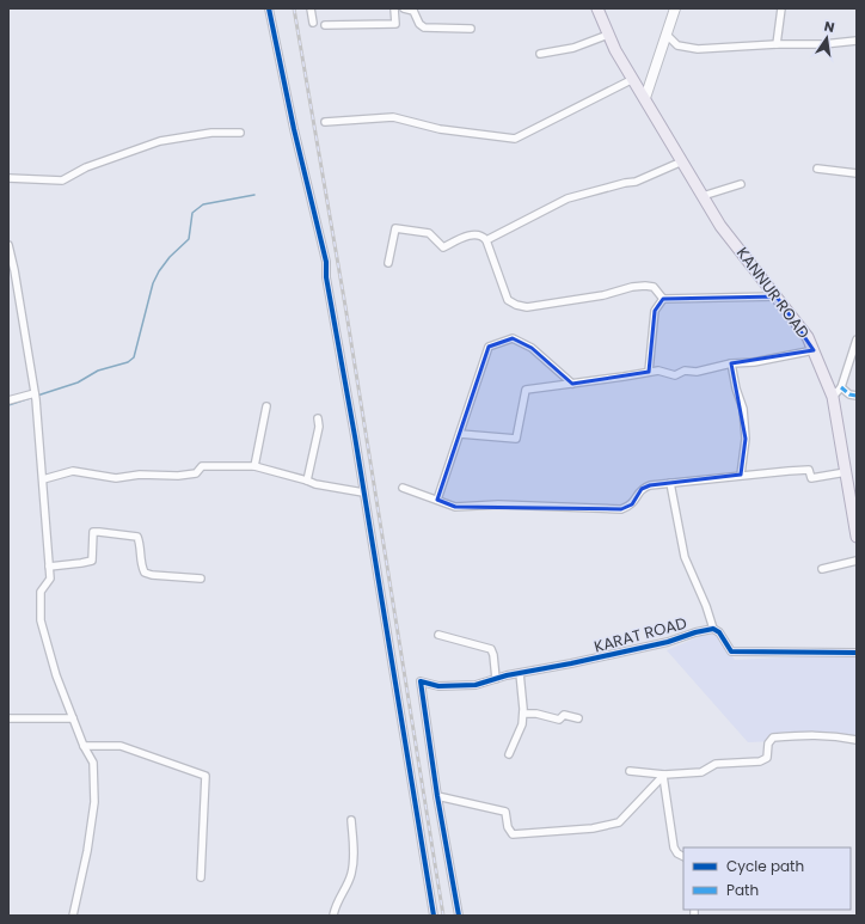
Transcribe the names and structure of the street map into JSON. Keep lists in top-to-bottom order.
{
  "streets": {
    "main road": ["KANNUR ROAD"],
    "street": ["KARAT ROAD"]
  },
  "legend": ["Cycle path", "Path"],
  "north": "top"
}
